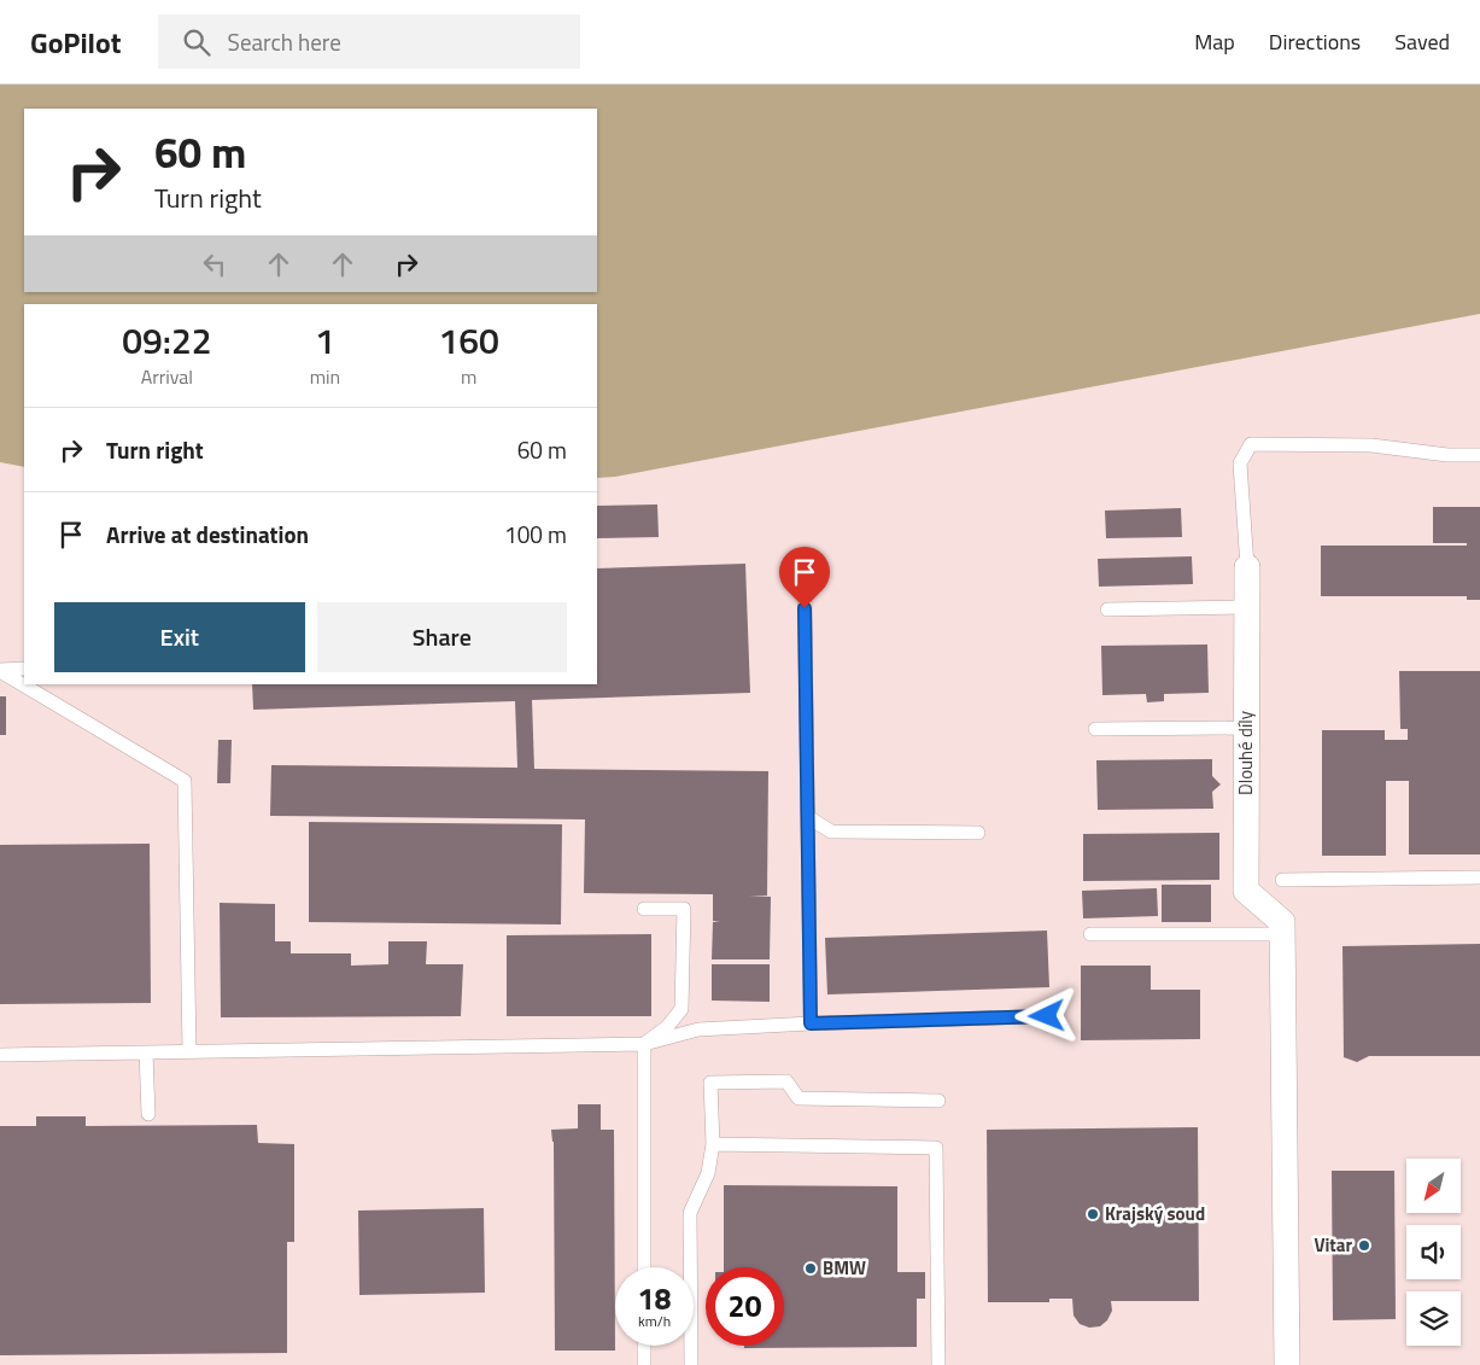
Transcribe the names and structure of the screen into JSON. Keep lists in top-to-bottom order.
{
  "streets": {
    "street": ["Dlouhé díly"]
  },
  "places": ["Krajský soud", "Vitar", "BMW"],
  "north": "bottom left",
  "page": {
    "header": "GoPilot",
    "search": "Search here",
    "nav": ["Map", "Directions", "Saved"],
    "turn": ["60 m", "Turn right"],
    "eta": [
      "09:22",
      "Arrival",
      "1",
      "min",
      "160",
      "m"
    ],
    "list": [
      {
        "name": "Turn right",
        "value": "60 m"
      },
      {
        "name": "Arrive at destination",
        "value": "100 m"
      }
    ],
    "buttons": ["Exit", "Share"],
    "speed": "18 km/h",
    "limit": "20"
  }
}
